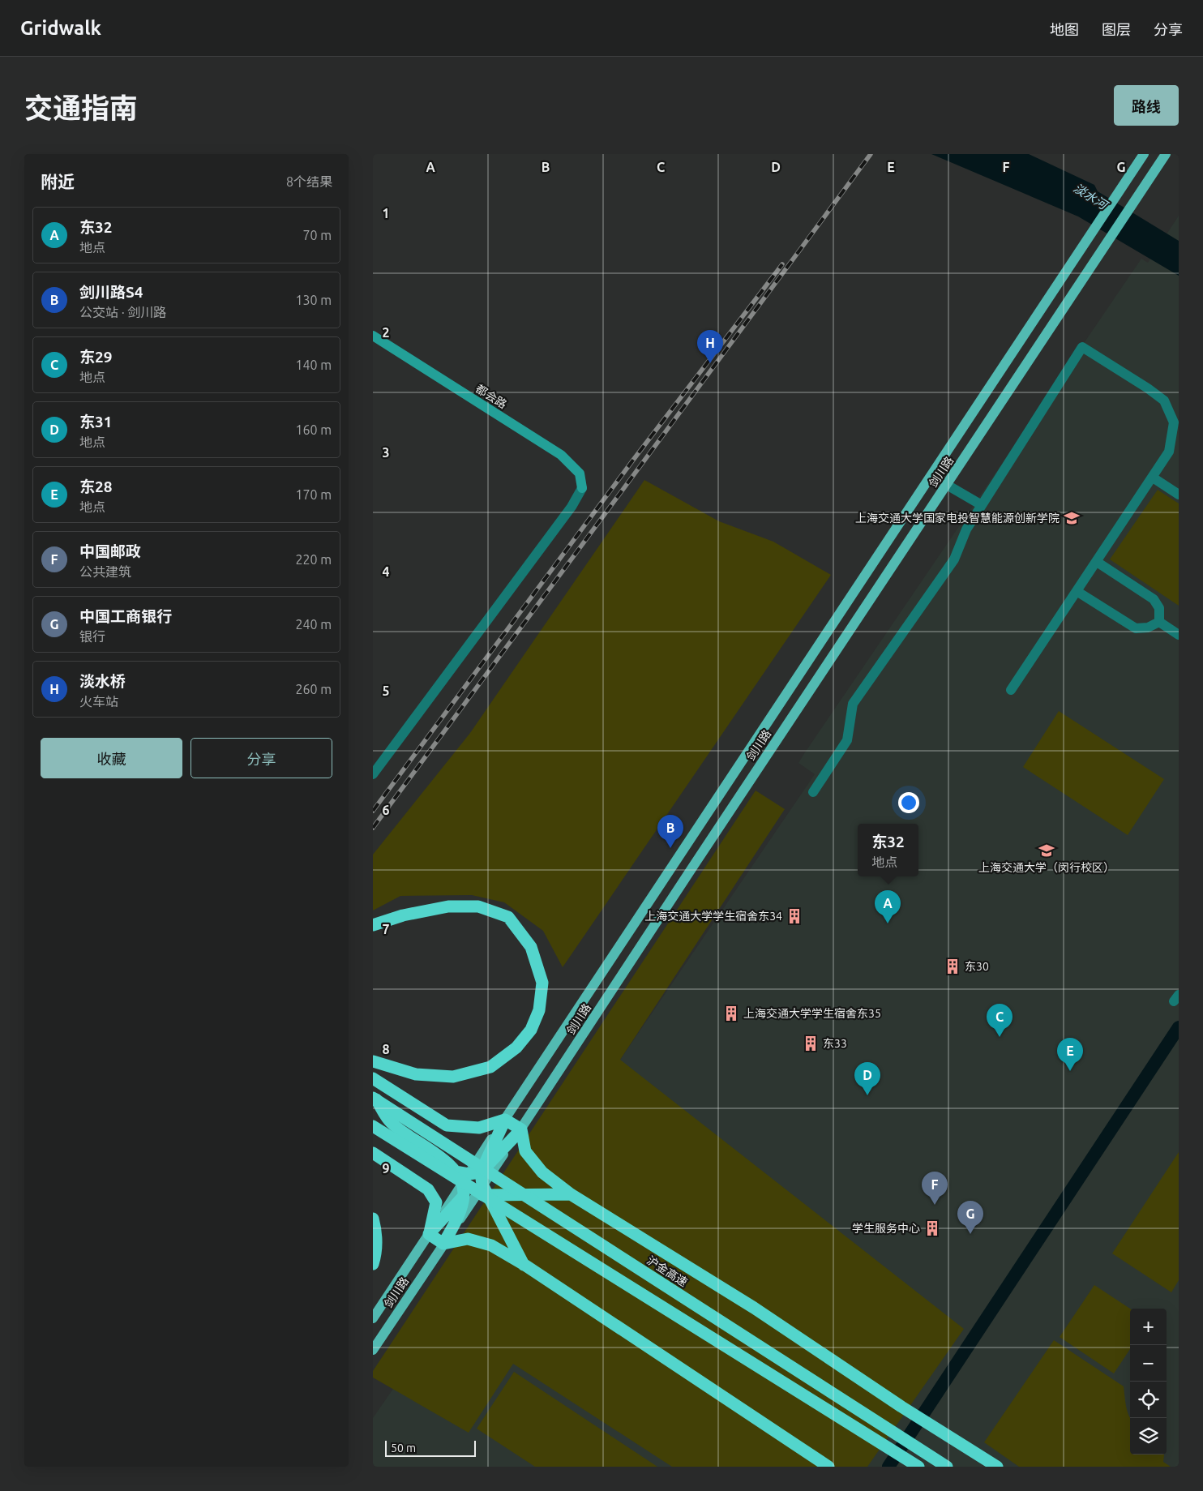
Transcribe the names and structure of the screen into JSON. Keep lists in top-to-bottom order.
{
  "streets": {
    "highway": ["沪金高速"],
    "main road": ["剑川路"],
    "street": ["都会路"]
  },
  "water": ["淡水河"],
  "places": {
    "school or university": ["上海交通大学国家电投智慧能源创新学院", "上海交通大学（闵行校区）"],
    "building": [
      "上海交通大学学生宿舍东34",
      "东30",
      "上海交通大学学生宿舍东35",
      "东33",
      "学生服务中心"
    ]
  },
  "scale_bar": "50 m",
  "page": {
    "header": "Gridwalk",
    "nav": ["地图", "图层", "分享"],
    "title": "交通指南",
    "buttons": [
      "路线",
      ["收藏", "分享"]
    ],
    "heading": ["附近", "8个结果"],
    "list": [
      {
        "mark": "A",
        "name": "东32",
        "note": "地点",
        "value": "70 m"
      },
      {
        "mark": "B",
        "name": "剑川路S4",
        "note": "公交站 · 剑川路",
        "value": "130 m"
      },
      {
        "mark": "C",
        "name": "东29",
        "note": "地点",
        "value": "140 m"
      },
      {
        "mark": "D",
        "name": "东31",
        "note": "地点",
        "value": "160 m"
      },
      {
        "mark": "E",
        "name": "东28",
        "note": "地点",
        "value": "170 m"
      },
      {
        "mark": "F",
        "name": "中国邮政",
        "note": "公共建筑",
        "value": "220 m"
      },
      {
        "mark": "G",
        "name": "中国工商银行",
        "note": "银行",
        "value": "240 m"
      },
      {
        "mark": "H",
        "name": "淡水桥",
        "note": "火车站",
        "value": "260 m"
      }
    ],
    "pins": [
      "H",
      "B",
      "A",
      "C",
      "E",
      "D",
      "F",
      "G"
    ],
    "popup": ["东32", "地点"],
    "map_buttons": ["+", "−"],
    "scale": "50 m"
  },
  "grid": {
    "columns": [
      "A",
      "B",
      "C",
      "D",
      "E",
      "F",
      "G"
    ],
    "rows": [
      "1",
      "2",
      "3",
      "4",
      "5",
      "6",
      "7",
      "8",
      "9"
    ]
  }
}
